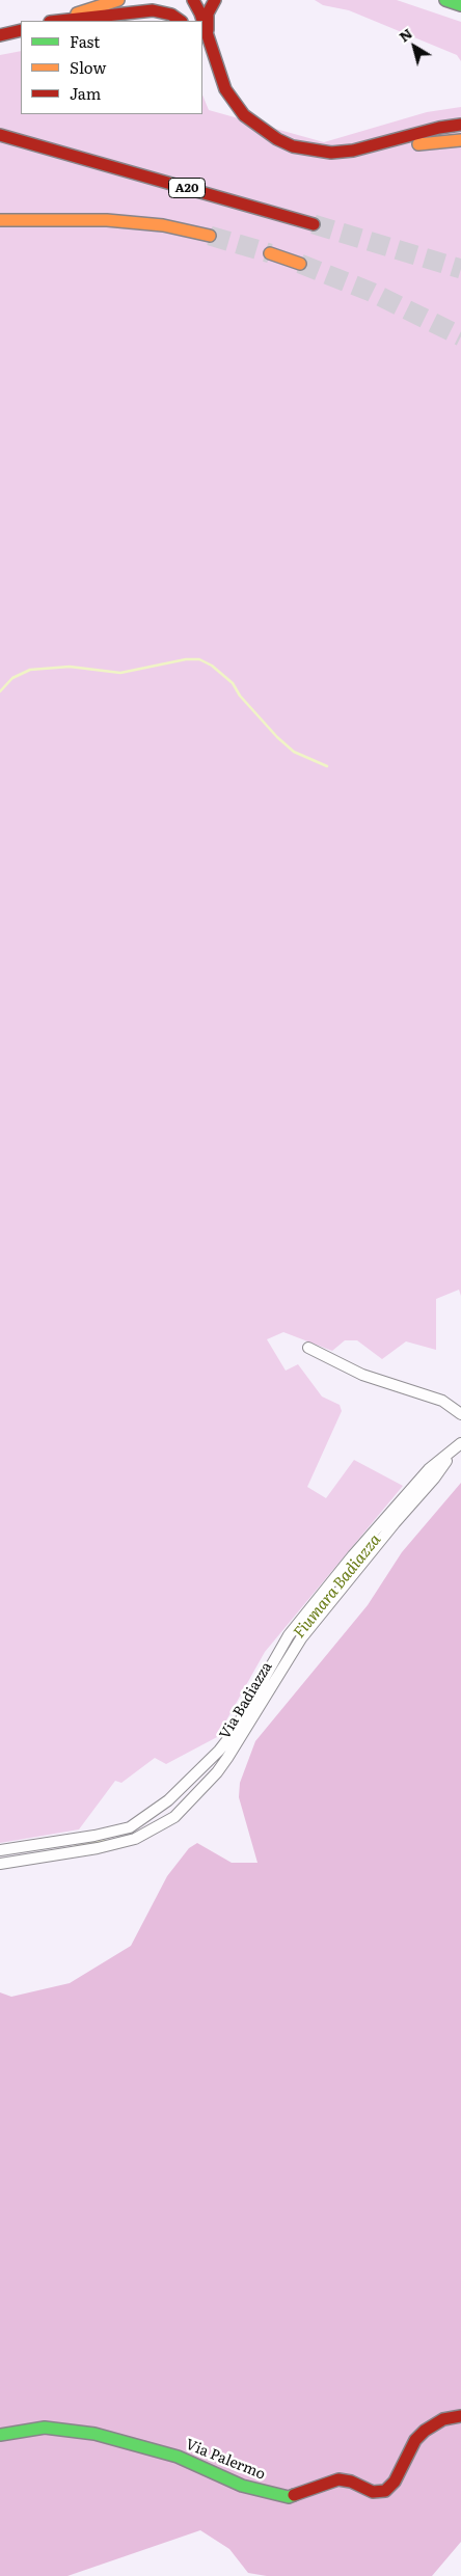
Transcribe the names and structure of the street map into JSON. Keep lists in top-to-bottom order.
{
  "streets": {
    "main road": ["A20", "Via Palermo"],
    "street": ["Via Badiazza"]
  },
  "water": ["Fiumara Badiazza"],
  "legend": ["Fast", "Slow", "Jam"],
  "north": "top left"
}
